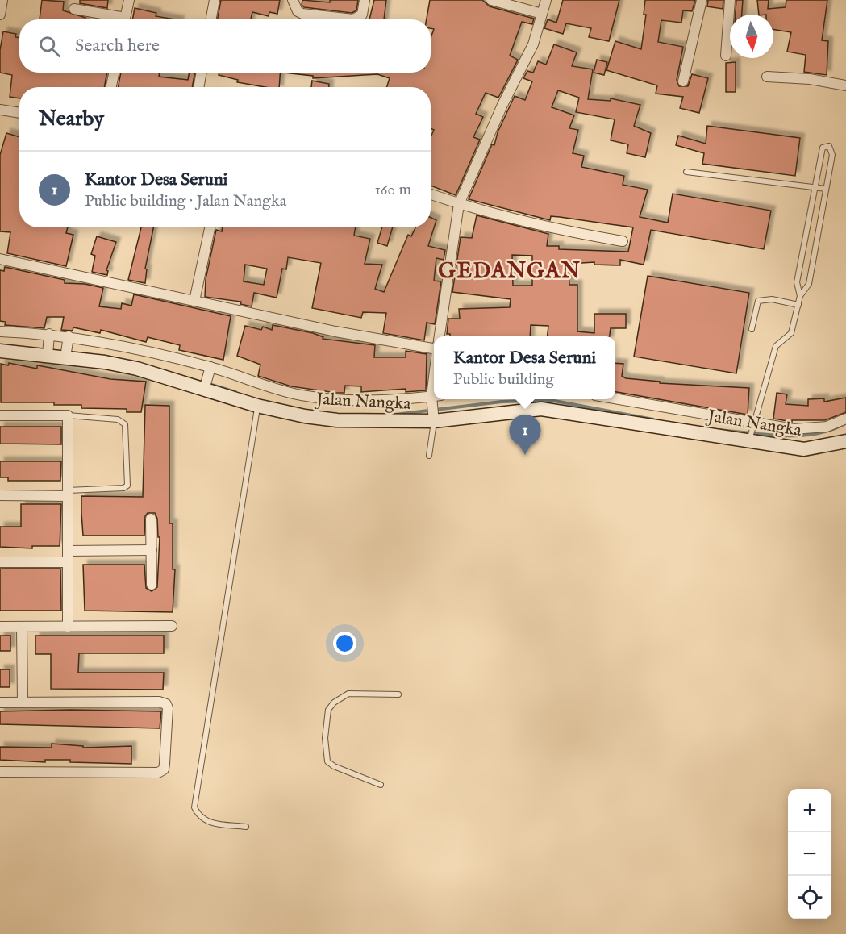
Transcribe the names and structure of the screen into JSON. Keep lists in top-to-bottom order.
{
  "streets": {
    "street": ["Jalan Nangka"]
  },
  "districts": ["GEDANGAN"],
  "north": "bottom",
  "page": {
    "search": "Search here",
    "heading": "Nearby",
    "list": [
      {
        "mark": "1",
        "name": "Kantor Desa Seruni",
        "note": "Public building · Jalan Nangka",
        "value": "160 m"
      }
    ],
    "popup": ["Kantor Desa Seruni", "Public building"],
    "pins": "1",
    "map_buttons": ["+", "−"]
  }
}
